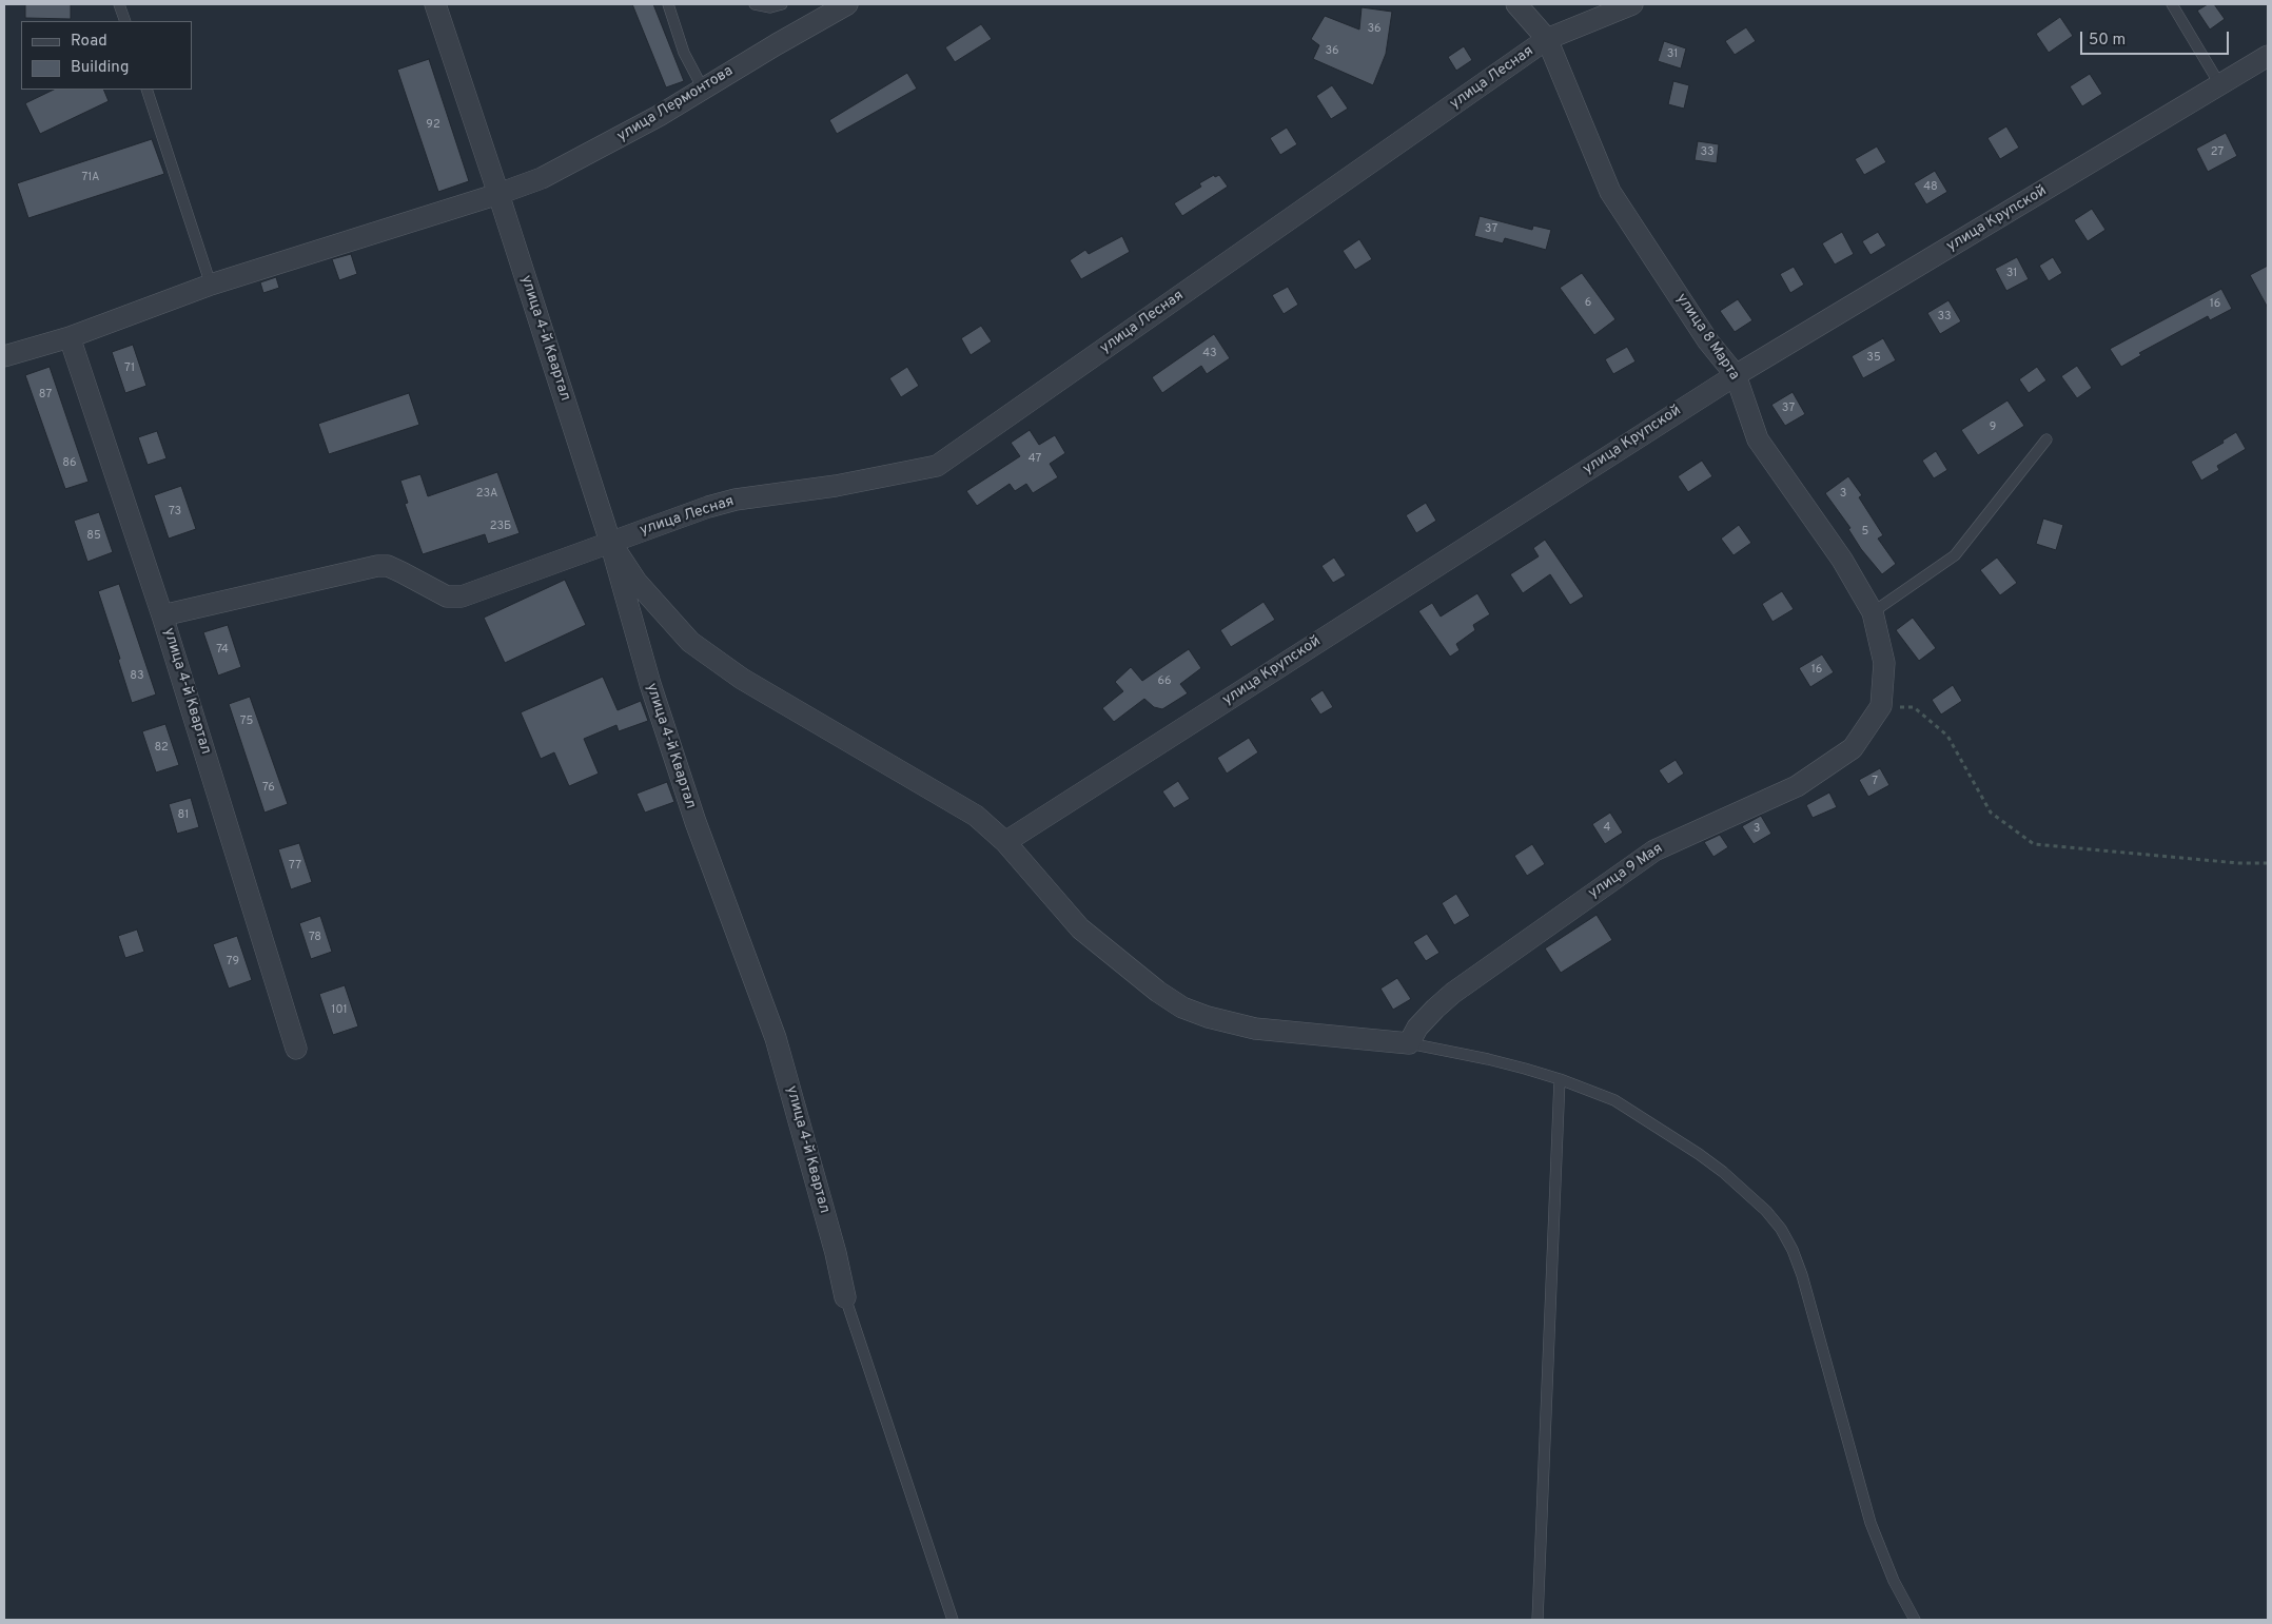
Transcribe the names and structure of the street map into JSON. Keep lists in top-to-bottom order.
{
  "streets": {
    "street": [
      "улица Лесная",
      "улица Лермонтова",
      "улица Крупской",
      "улица 8 Марта",
      "улица 4-й Квартал",
      "улица 9 Мая"
    ]
  },
  "crossings": [
    ["улица Лесная", "улица 8 Марта"],
    ["улица Лесная", "улица 4-й Квартал"],
    ["улица Лермонтова", "улица 4-й Квартал"],
    ["улица Крупской", "улица 8 Марта"],
    ["улица 8 Марта", "улица 9 Мая"]
  ],
  "house_numbers": [
    "36",
    "36",
    "31",
    "92",
    "33",
    "27",
    "71А",
    "48",
    "37",
    "31",
    "6",
    "16",
    "33",
    "43",
    "35",
    "71",
    "87",
    "37",
    "9",
    "47",
    "86",
    "23А",
    "3",
    "73",
    "23Б",
    "5",
    "85",
    "74",
    "16",
    "83",
    "66",
    "75",
    "82",
    "7",
    "76",
    "81",
    "4",
    "3",
    "77",
    "78",
    "79",
    "101"
  ],
  "legend": ["Road", "Building"],
  "scale_bar": "50 m"
}
